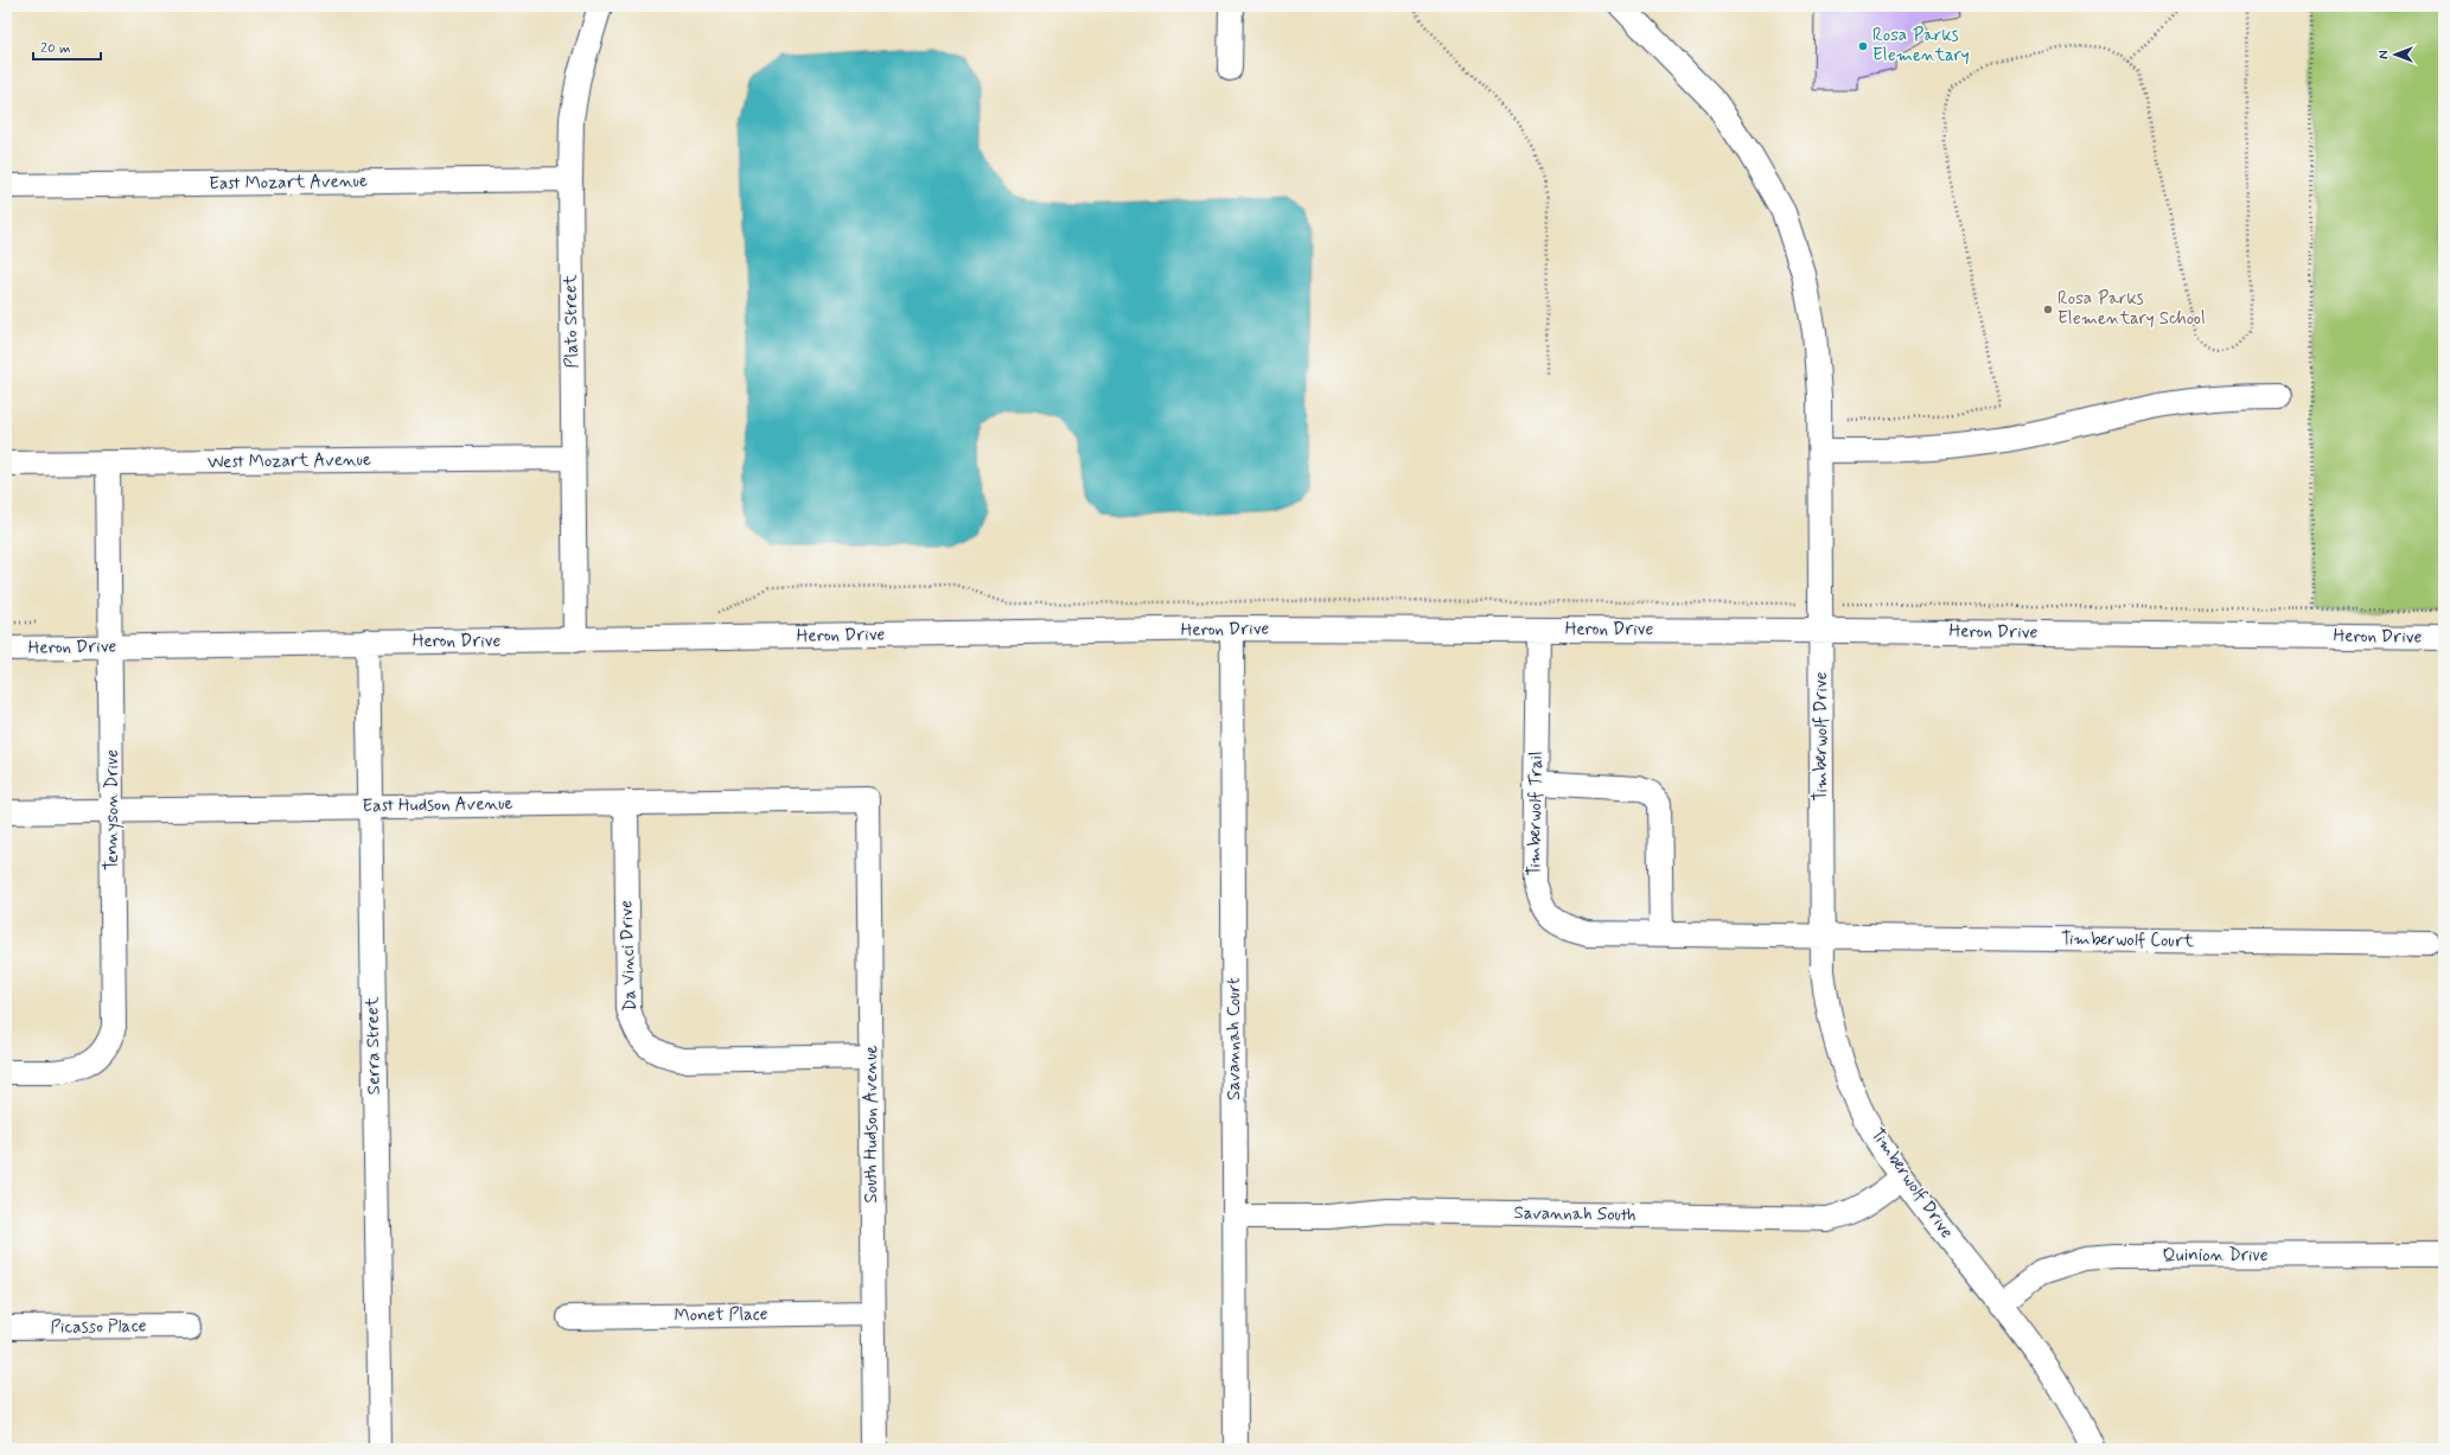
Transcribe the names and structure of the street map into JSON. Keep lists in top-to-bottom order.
{
  "streets": {
    "street": [
      "East Mozart Avenue",
      "Plato Street",
      "West Mozart Avenue",
      "Heron Drive",
      "Timberwolf Drive",
      "East Hudson Avenue",
      "Tennyson Drive",
      "Timberwolf Trail",
      "Timberwolf Court",
      "Da Vinci Drive",
      "Savannah Court",
      "Serra Street",
      "South Hudson Avenue",
      "Savannah South",
      "Quinion Drive",
      "Monet Place",
      "Picasso Place"
    ]
  },
  "crossings": [
    ["East Mozart Avenue", "Plato Street"],
    ["Plato Street", "West Mozart Avenue"],
    ["Plato Street", "Heron Drive"],
    ["West Mozart Avenue", "Tennyson Drive"],
    ["Heron Drive", "Timberwolf Drive"],
    ["Heron Drive", "Tennyson Drive"],
    ["Heron Drive", "Timberwolf Trail"],
    ["Heron Drive", "Savannah Court"],
    ["Heron Drive", "Serra Street"],
    ["Timberwolf Drive", "Timberwolf Trail"],
    ["Timberwolf Drive", "Timberwolf Court"],
    ["Timberwolf Drive", "Savannah South"],
    ["Timberwolf Drive", "Quinion Drive"],
    ["East Hudson Avenue", "Tennyson Drive"],
    ["East Hudson Avenue", "Da Vinci Drive"],
    ["East Hudson Avenue", "Serra Street"],
    ["East Hudson Avenue", "South Hudson Avenue"],
    ["Timberwolf Trail", "Timberwolf Court"],
    ["Da Vinci Drive", "South Hudson Avenue"],
    ["Savannah Court", "Savannah South"],
    ["South Hudson Avenue", "Monet Place"]
  ],
  "places": ["Rosa Parks Elementary", "Rosa Parks Elementary School"],
  "scale_bar": "20 m",
  "north": "left"
}
